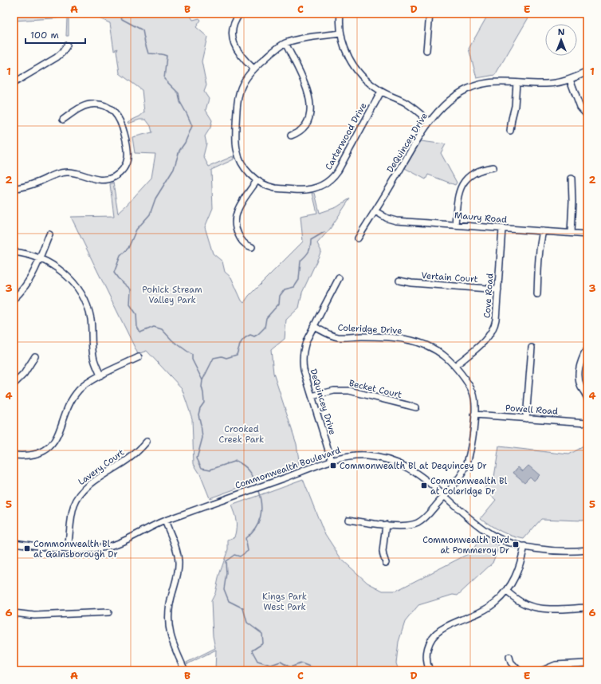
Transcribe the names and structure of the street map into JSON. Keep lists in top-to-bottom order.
{
  "streets": {
    "street": [
      "Carterwood Drive",
      "DeQuincey Drive",
      "Maury Road",
      "Vertain Court",
      "Cove Road",
      "Coleridge Drive",
      "Becket Court",
      "Powell Road",
      "Lavery Court",
      "Commonwealth Boulevard"
    ]
  },
  "crossings": [
    ["DeQuincey Drive", "Maury Road"],
    ["DeQuincey Drive", "Coleridge Drive"],
    ["DeQuincey Drive", "Becket Court"],
    ["DeQuincey Drive", "Commonwealth Boulevard"],
    ["Maury Road", "Cove Road"],
    ["Vertain Court", "Cove Road"],
    ["Cove Road", "Coleridge Drive"],
    ["Coleridge Drive", "Powell Road"],
    ["Coleridge Drive", "Commonwealth Boulevard"],
    ["Lavery Court", "Commonwealth Boulevard"]
  ],
  "parks": ["Pohick Stream Valley Park", "Crooked Creek Park", "Kings Park West Park"],
  "places": {
    "transit": [
      "Commonwealth Bl at Dequincey Dr",
      "Commonwealth Bl at Coleridge Dr",
      "Commonwealth Blvd at Pommeroy Dr",
      "Commonwealth Bl at Gainsborough Dr"
    ]
  },
  "scale_bar": "100 m",
  "north": "top",
  "grid": {
    "columns": [
      "A",
      "B",
      "C",
      "D",
      "E"
    ],
    "rows": [
      "1",
      "2",
      "3",
      "4",
      "5",
      "6"
    ]
  }
}
